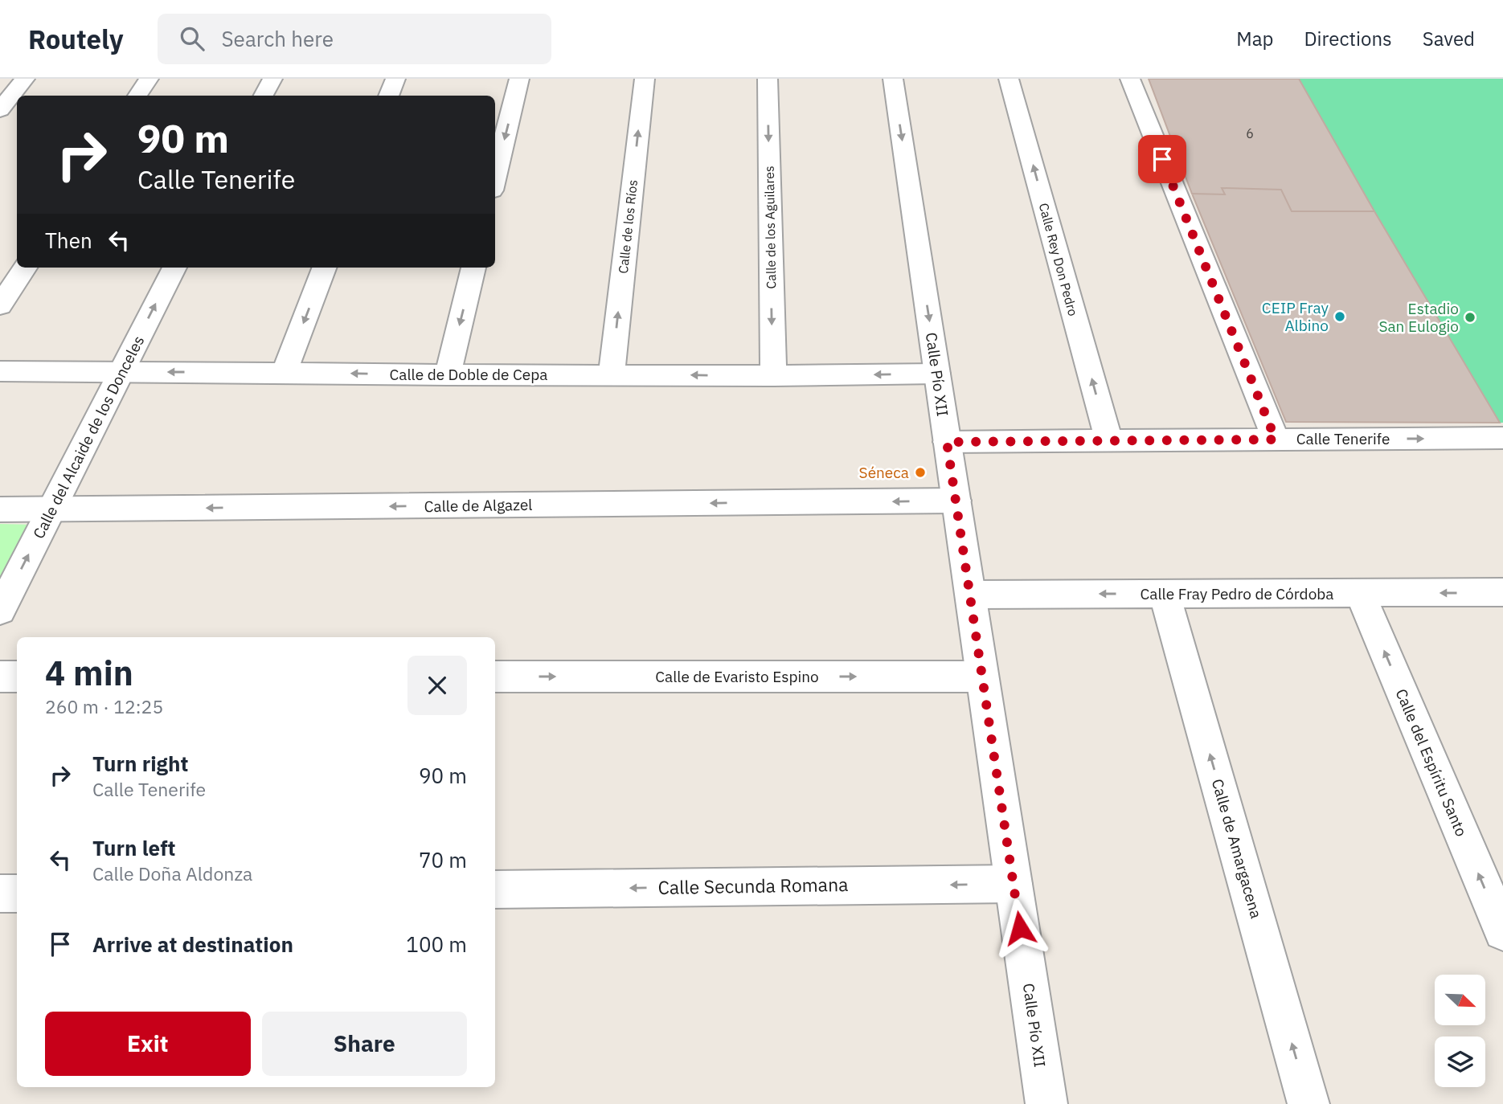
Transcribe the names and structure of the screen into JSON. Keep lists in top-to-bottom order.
{
  "streets": {
    "street": [
      "Calle de los Ríos",
      "Calle de los Aguilares",
      "Calle Rey Don Pedro",
      "Calle de Doble de Cepa",
      "Calle Pío XII",
      "Calle del Alcaide de los Donceles",
      "Calle Tenerife",
      "Calle de Algazel",
      "Calle Fray Pedro de Córdoba",
      "Calle de Evaristo Espino",
      "Calle del Espíritu Santo",
      "Calle de Amargacena",
      "Calle Secunda Romana"
    ]
  },
  "crossings": [
    ["Calle de los Ríos", "Calle de Doble de Cepa"],
    ["Calle de los Aguilares", "Calle de Doble de Cepa"],
    ["Calle Rey Don Pedro", "Calle Tenerife"],
    ["Calle de Doble de Cepa", "Calle Pío XII"],
    ["Calle de Doble de Cepa", "Calle del Alcaide de los Donceles"],
    ["Calle Pío XII", "Calle Tenerife"],
    ["Calle Pío XII", "Calle de Algazel"],
    ["Calle Pío XII", "Calle Fray Pedro de Córdoba"],
    ["Calle Pío XII", "Calle de Evaristo Espino"],
    ["Calle Pío XII", "Calle Secunda Romana"],
    ["Calle del Alcaide de los Donceles", "Calle de Algazel"],
    ["Calle Fray Pedro de Córdoba", "Calle del Espíritu Santo"],
    ["Calle Fray Pedro de Córdoba", "Calle de Amargacena"]
  ],
  "one_way": [
    "Calle de Doble de Cepa",
    "Calle Tenerife",
    "Calle de Algazel",
    "Calle Fray Pedro de Córdoba",
    "Calle de Evaristo Espino",
    "Calle del Espíritu Santo",
    "Calle de Amargacena",
    "Calle Secunda Romana"
  ],
  "places": ["CEIP Fray Albino", "Estadio San Eulogio", "Séneca"],
  "house_numbers": ["6"],
  "north": "bottom right",
  "page": {
    "header": "Routely",
    "search": "Search here",
    "nav": ["Map", "Directions", "Saved"],
    "turn": ["90 m", "Calle Tenerife"],
    "then": "Then",
    "heading": ["4 min", "260 m · 12:25"],
    "list": [
      {
        "name": "Turn right",
        "note": "Calle Tenerife",
        "value": "90 m"
      },
      {
        "name": "Turn left",
        "note": "Calle Doña Aldonza",
        "value": "70 m"
      },
      {
        "name": "Arrive at destination",
        "value": "100 m"
      }
    ],
    "buttons": ["Exit", "Share"]
  }
}
